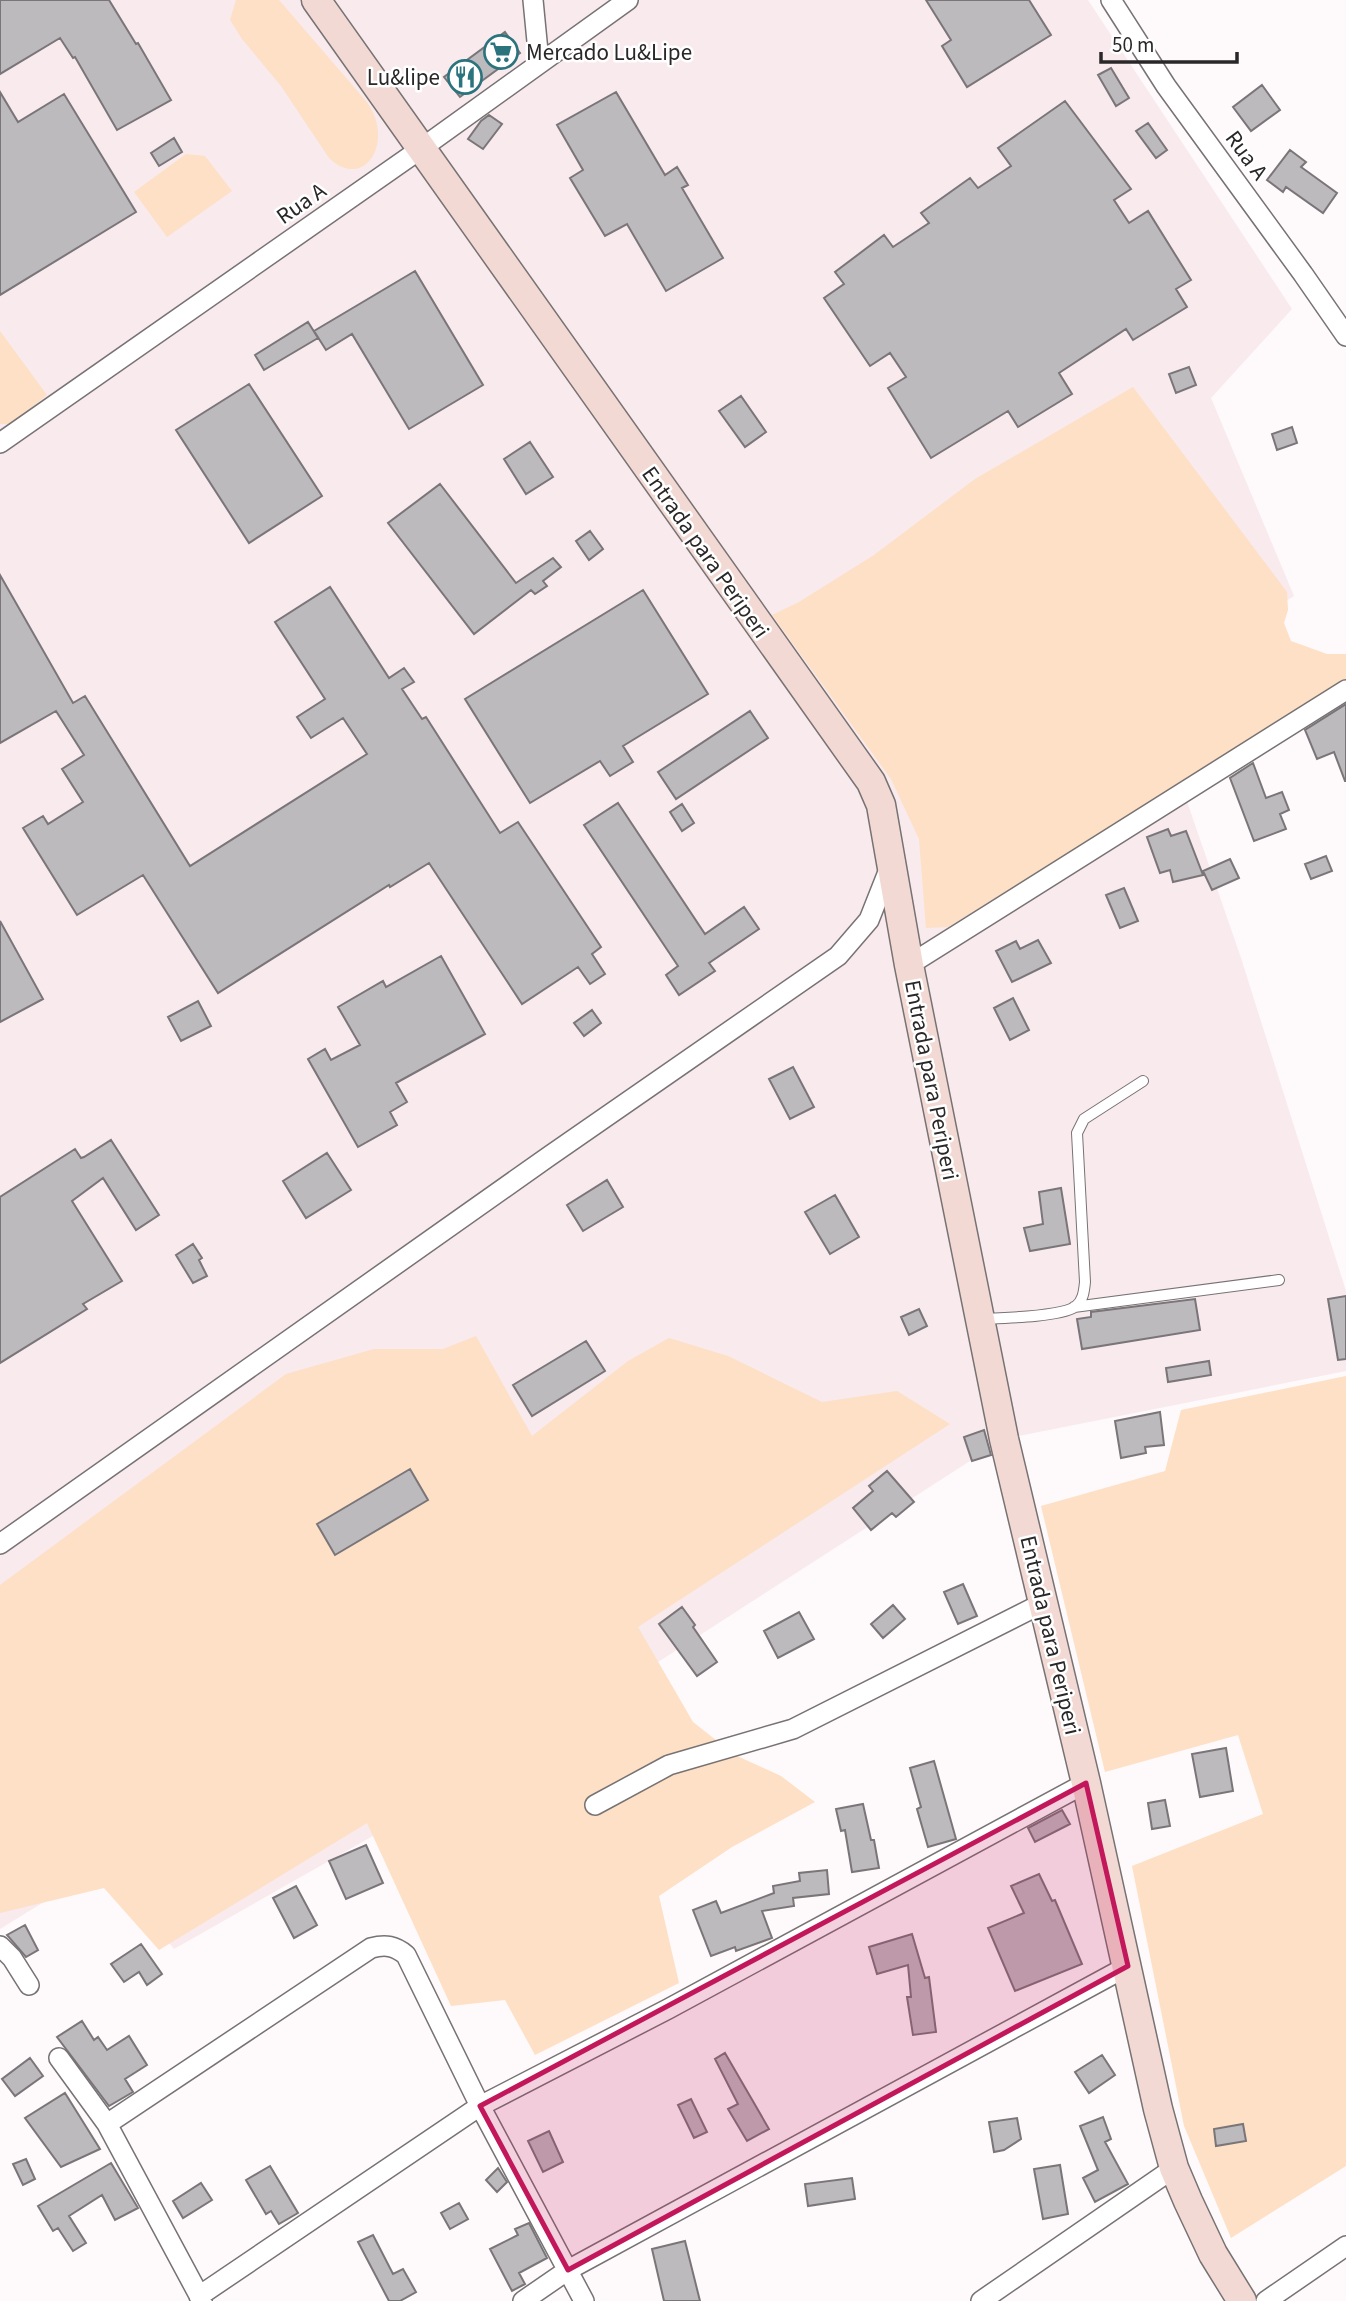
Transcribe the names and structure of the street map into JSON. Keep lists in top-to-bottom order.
{
  "streets": {
    "main road": ["Entrada para Periperi"],
    "street": ["Rua A"]
  },
  "crossings": [
    ["Rua A", "Entrada para Periperi"]
  ],
  "places": {
    "supermarket": ["Mercado Lu&Lipe"],
    "restaurant": ["Lu&lipe"]
  },
  "scale_bar": "50 m"
}
